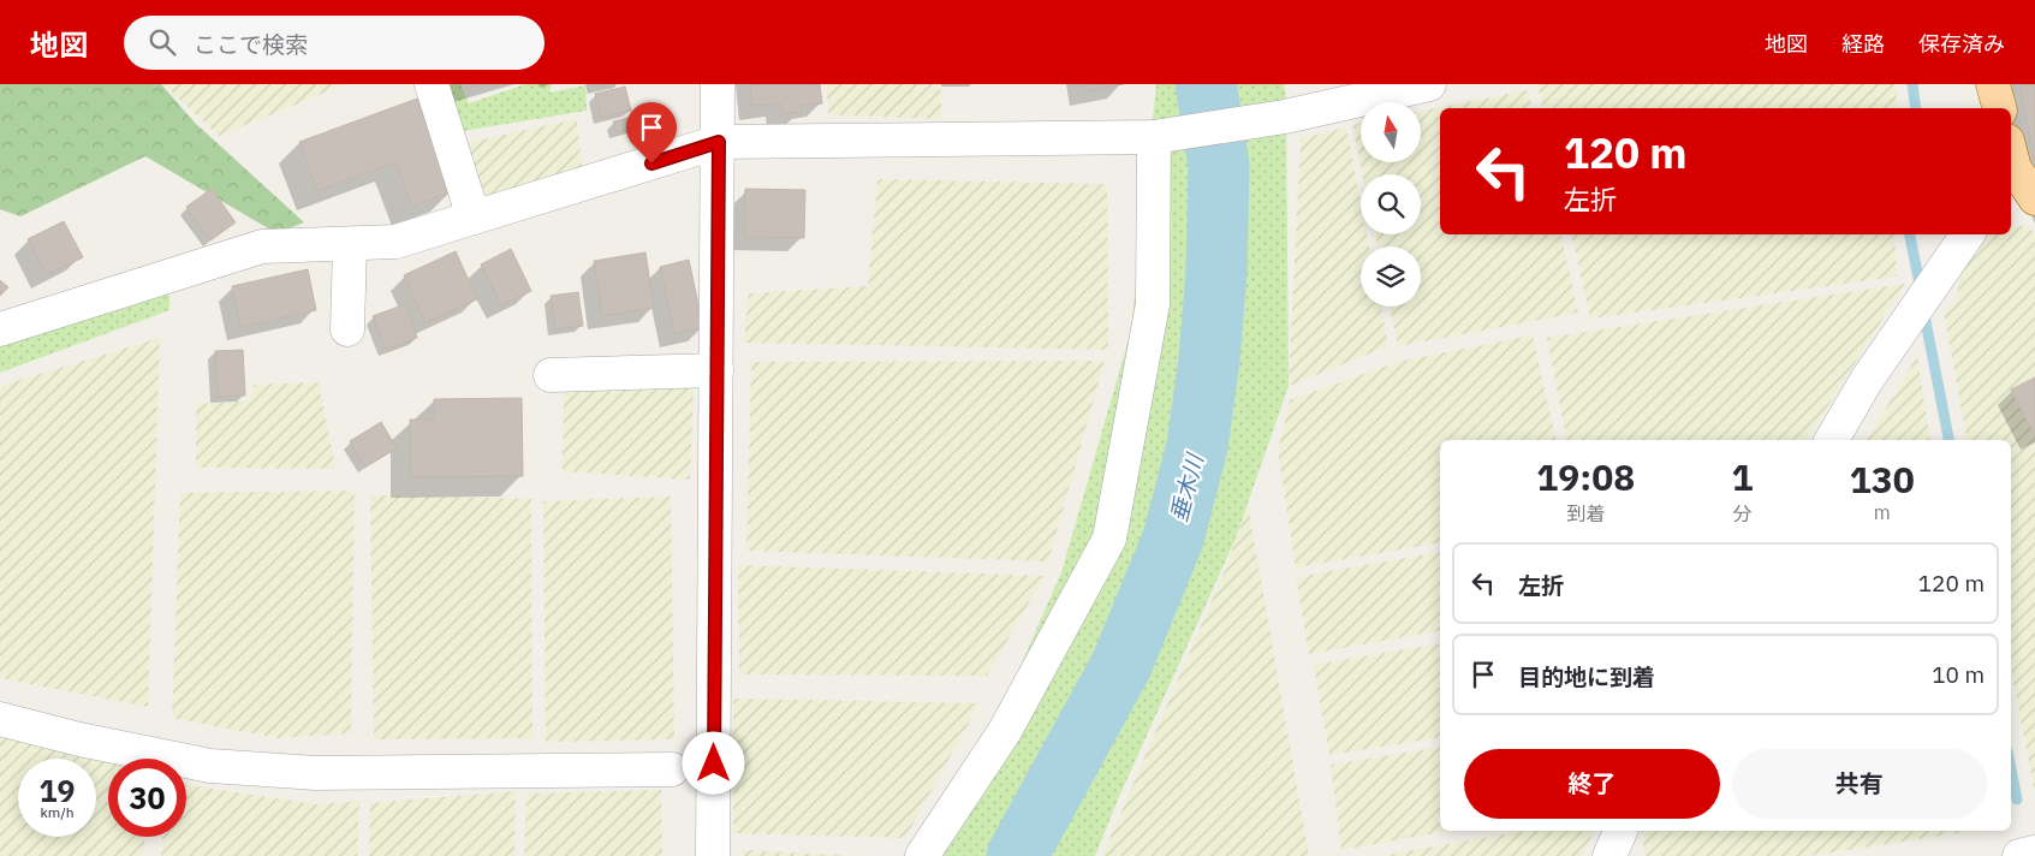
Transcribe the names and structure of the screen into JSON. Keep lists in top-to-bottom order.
{
  "water": ["垂木川"],
  "north": "top",
  "page": {
    "header": "地図",
    "search": "ここで検索",
    "nav": ["地図", "経路", "保存済み"],
    "turn": ["120 m", "左折"],
    "eta": [
      "19:08",
      "到着",
      "1",
      "分",
      "130",
      "m"
    ],
    "list": [
      {
        "name": "左折",
        "value": "120 m"
      },
      {
        "name": "目的地に到着",
        "value": "10 m"
      }
    ],
    "buttons": ["終了", "共有"],
    "speed": "19 km/h",
    "limit": "30"
  }
}
